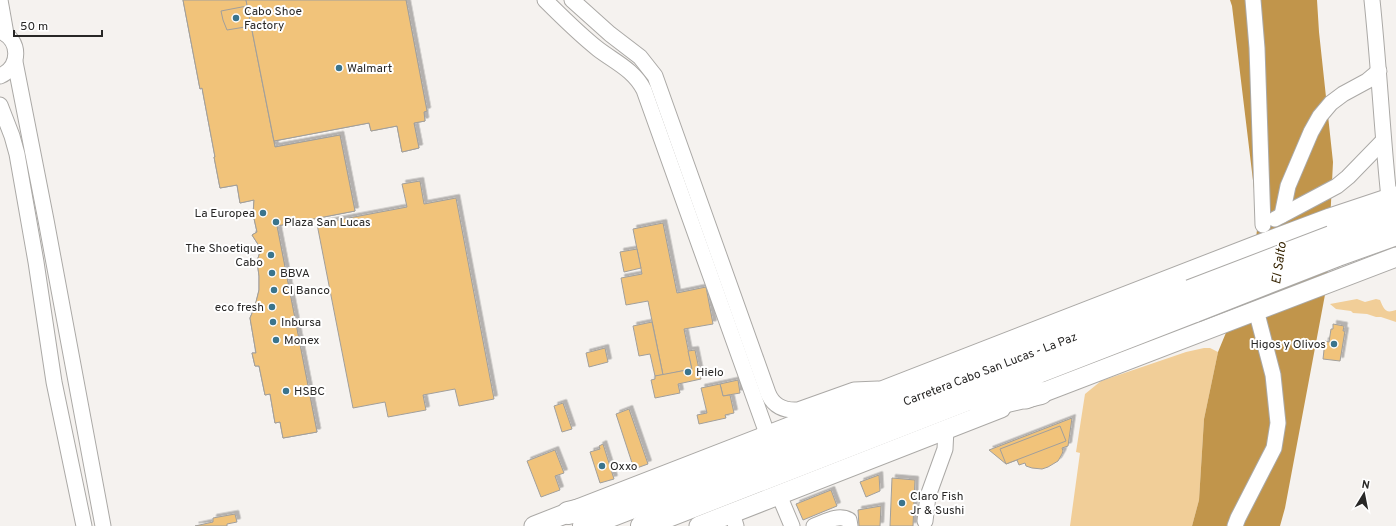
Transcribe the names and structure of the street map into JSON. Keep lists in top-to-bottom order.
{
  "streets": {
    "highway": ["Carretera Cabo San Lucas - La Paz"]
  },
  "water": ["El Salto"],
  "places": [
    "Cabo Shoe Factory",
    "Walmart",
    "La Europea",
    "Plaza San Lucas",
    "The Shoetique Cabo",
    "BBVA",
    "CI Banco",
    "eco fresh",
    "Inbursa",
    "Monex",
    "Higos y Olivos",
    "Hielo",
    "HSBC",
    "Oxxo",
    "Claro Fish Jr & Sushi"
  ],
  "scale_bar": "50 m",
  "north": "top"
}
